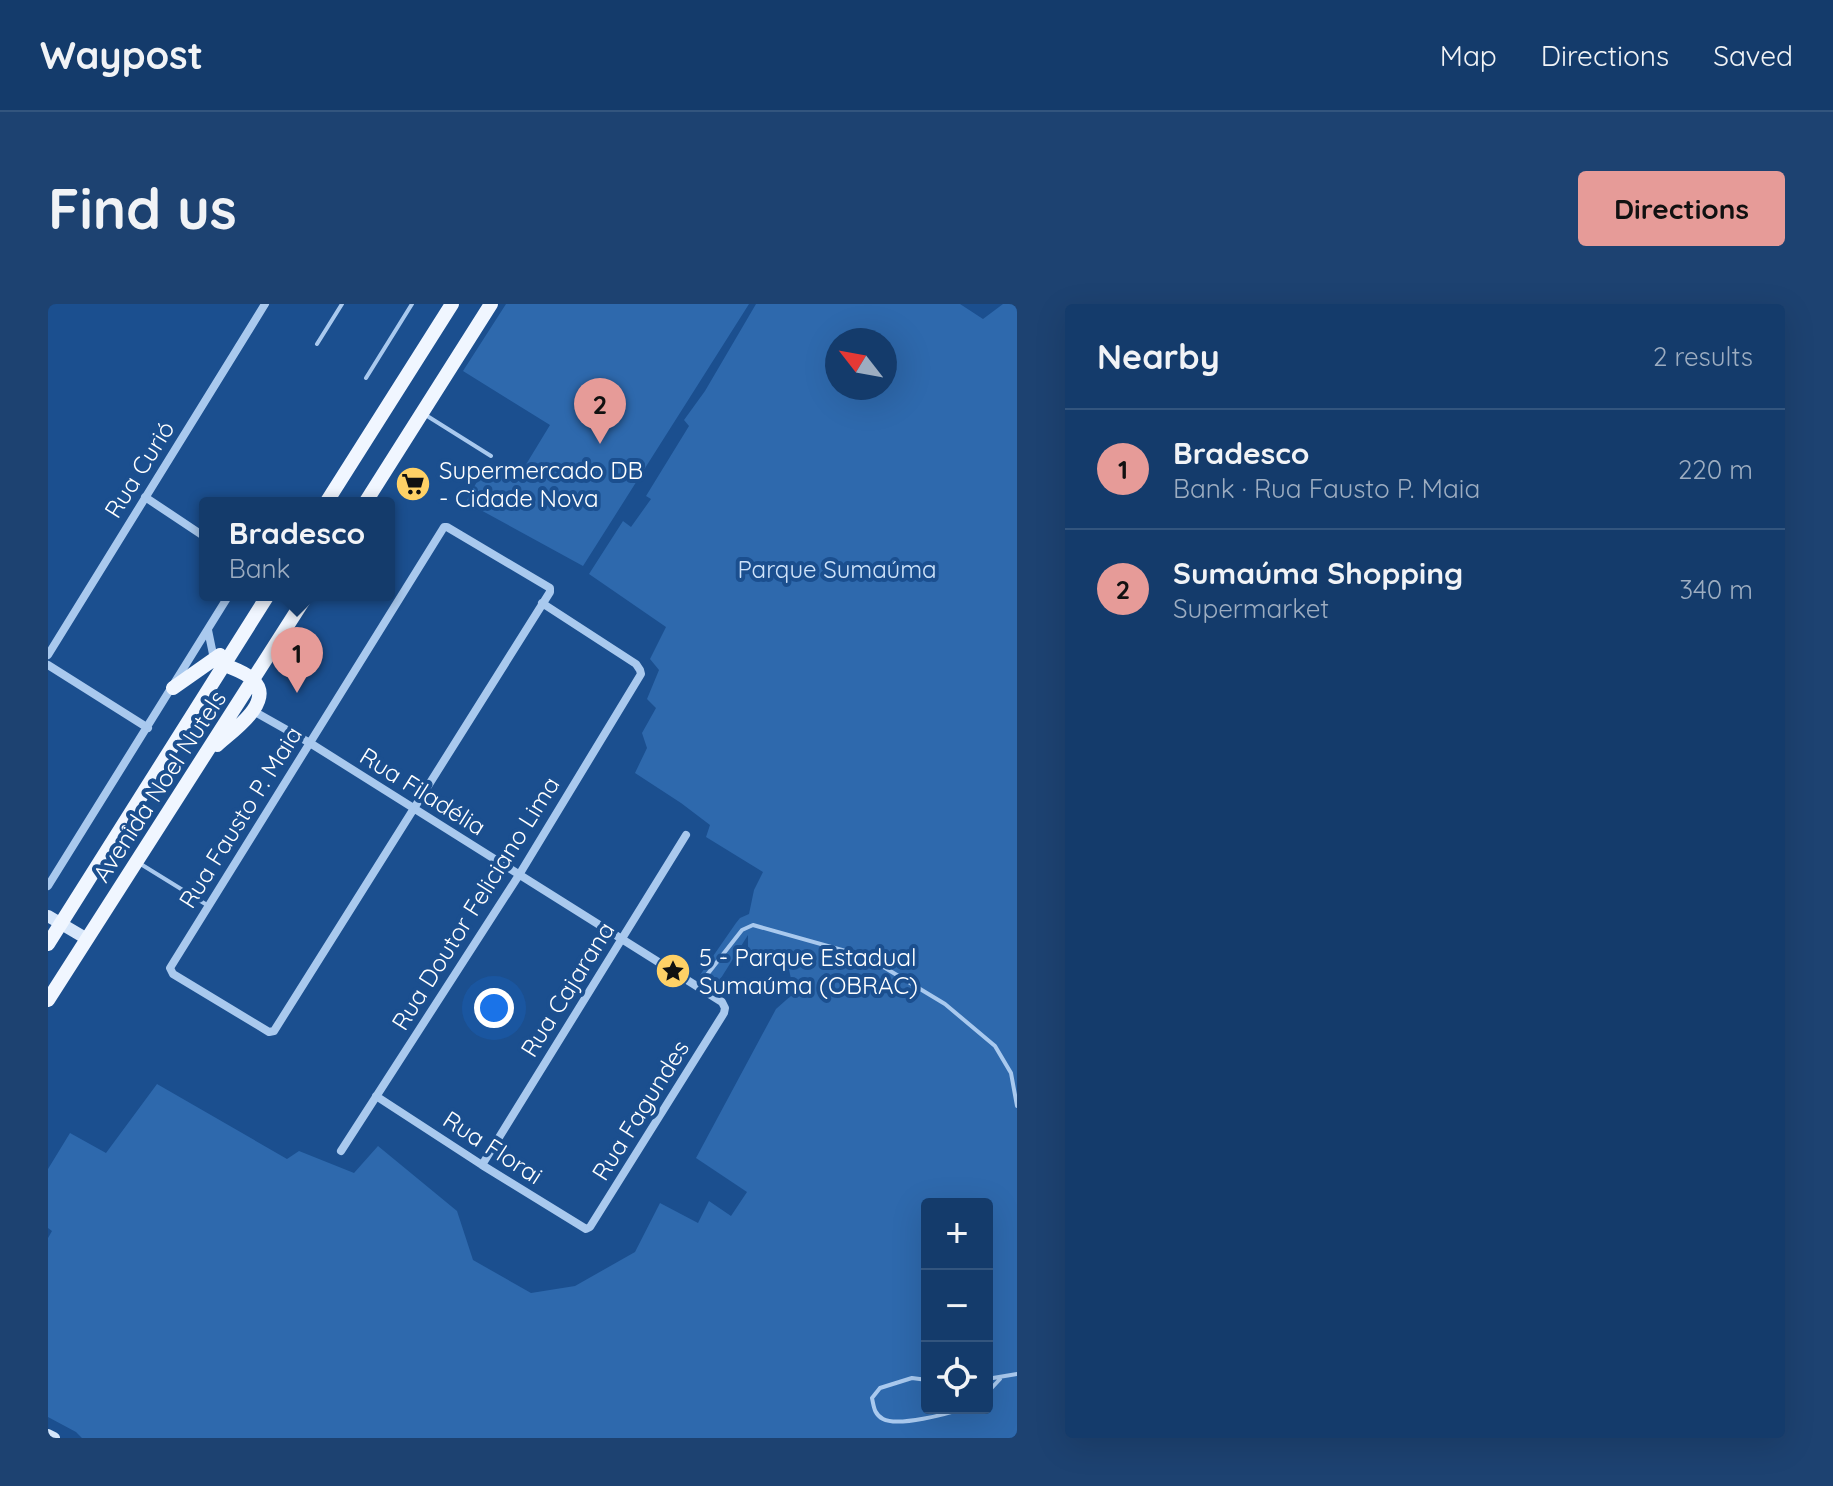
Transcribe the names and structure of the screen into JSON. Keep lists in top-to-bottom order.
{
  "streets": {
    "main road": ["Avenida Noel Nutels"],
    "street": [
      "Rua Curió",
      "Rua Filadélia",
      "Rua Fausto P. Maia",
      "Rua Doutor Feliciano Lima",
      "Rua Cajarana",
      "Rua Fagundes",
      "Rua Florai"
    ]
  },
  "crossings": [
    ["Rua Filadélia", "Rua Fausto P. Maia"],
    ["Rua Filadélia", "Rua Doutor Feliciano Lima"],
    ["Rua Filadélia", "Rua Cajarana"],
    ["Rua Filadélia", "Rua Fagundes"],
    ["Rua Fausto P. Maia", "Rua Doutor Feliciano Lima"],
    ["Rua Doutor Feliciano Lima", "Rua Florai"],
    ["Rua Cajarana", "Rua Florai"],
    ["Rua Fagundes", "Rua Florai"]
  ],
  "parks": ["Parque Sumaúma"],
  "places": {
    "supermarket": ["Supermercado DB - Cidade Nova"],
    "place": ["5 - Parque Estadual Sumaúma (OBRAC)"]
  },
  "north": "top left",
  "page": {
    "header": "Waypost",
    "nav": ["Map", "Directions", "Saved"],
    "buttons": "Directions",
    "title": "Find us",
    "heading": ["Nearby", "2 results"],
    "pins": ["2", "1"],
    "list": [
      {
        "mark": "1",
        "name": "Bradesco",
        "note": "Bank · Rua Fausto P. Maia",
        "value": "220 m"
      },
      {
        "mark": "2",
        "name": "Sumaúma Shopping",
        "note": "Supermarket",
        "value": "340 m"
      }
    ],
    "popup": ["Bradesco", "Bank"],
    "map_buttons": ["+", "−"]
  }
}
